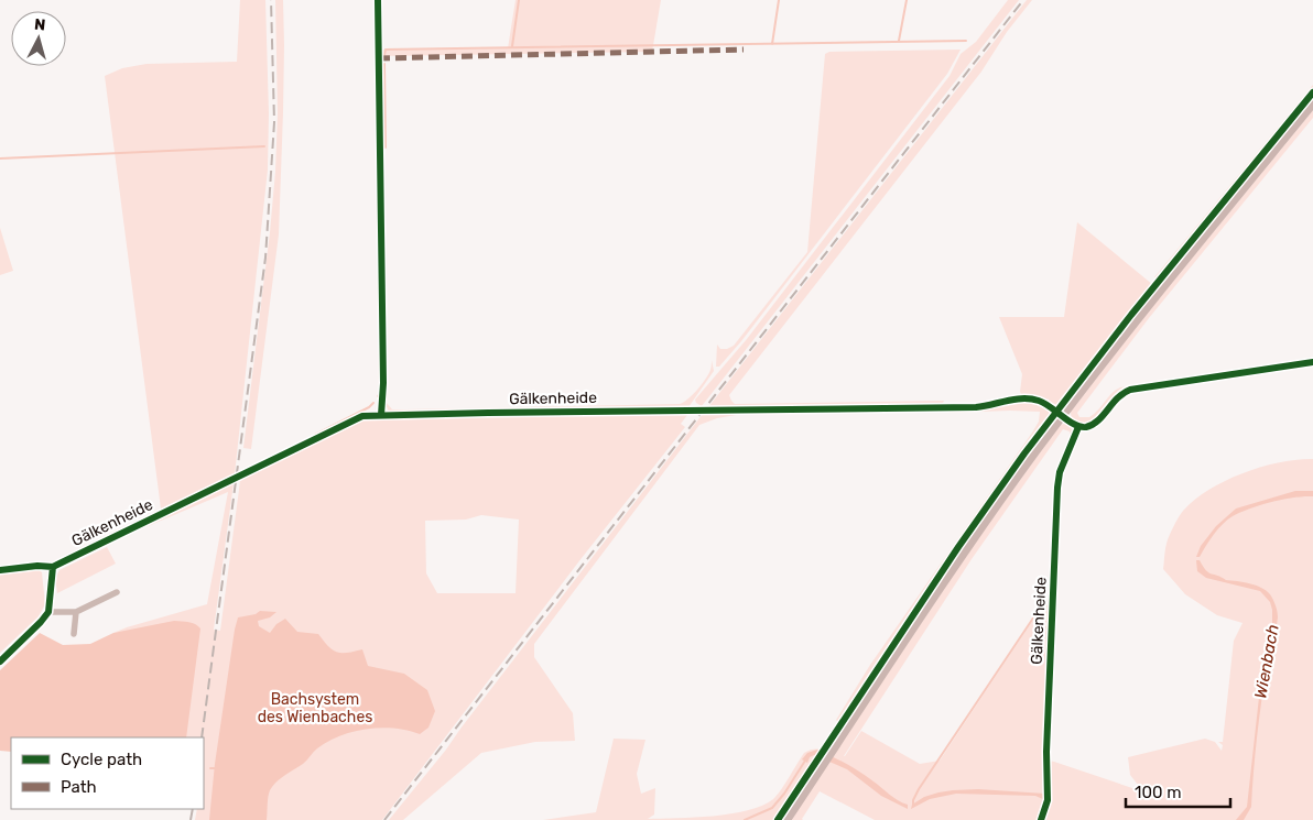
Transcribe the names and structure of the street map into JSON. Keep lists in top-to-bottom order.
{
  "streets": {
    "street": ["Gälkenheide"]
  },
  "water": ["Wienbach"],
  "parks": ["Bachsystem des Wienbaches"],
  "legend": ["Cycle path", "Path"],
  "scale_bar": "100 m",
  "north": "top"
}
